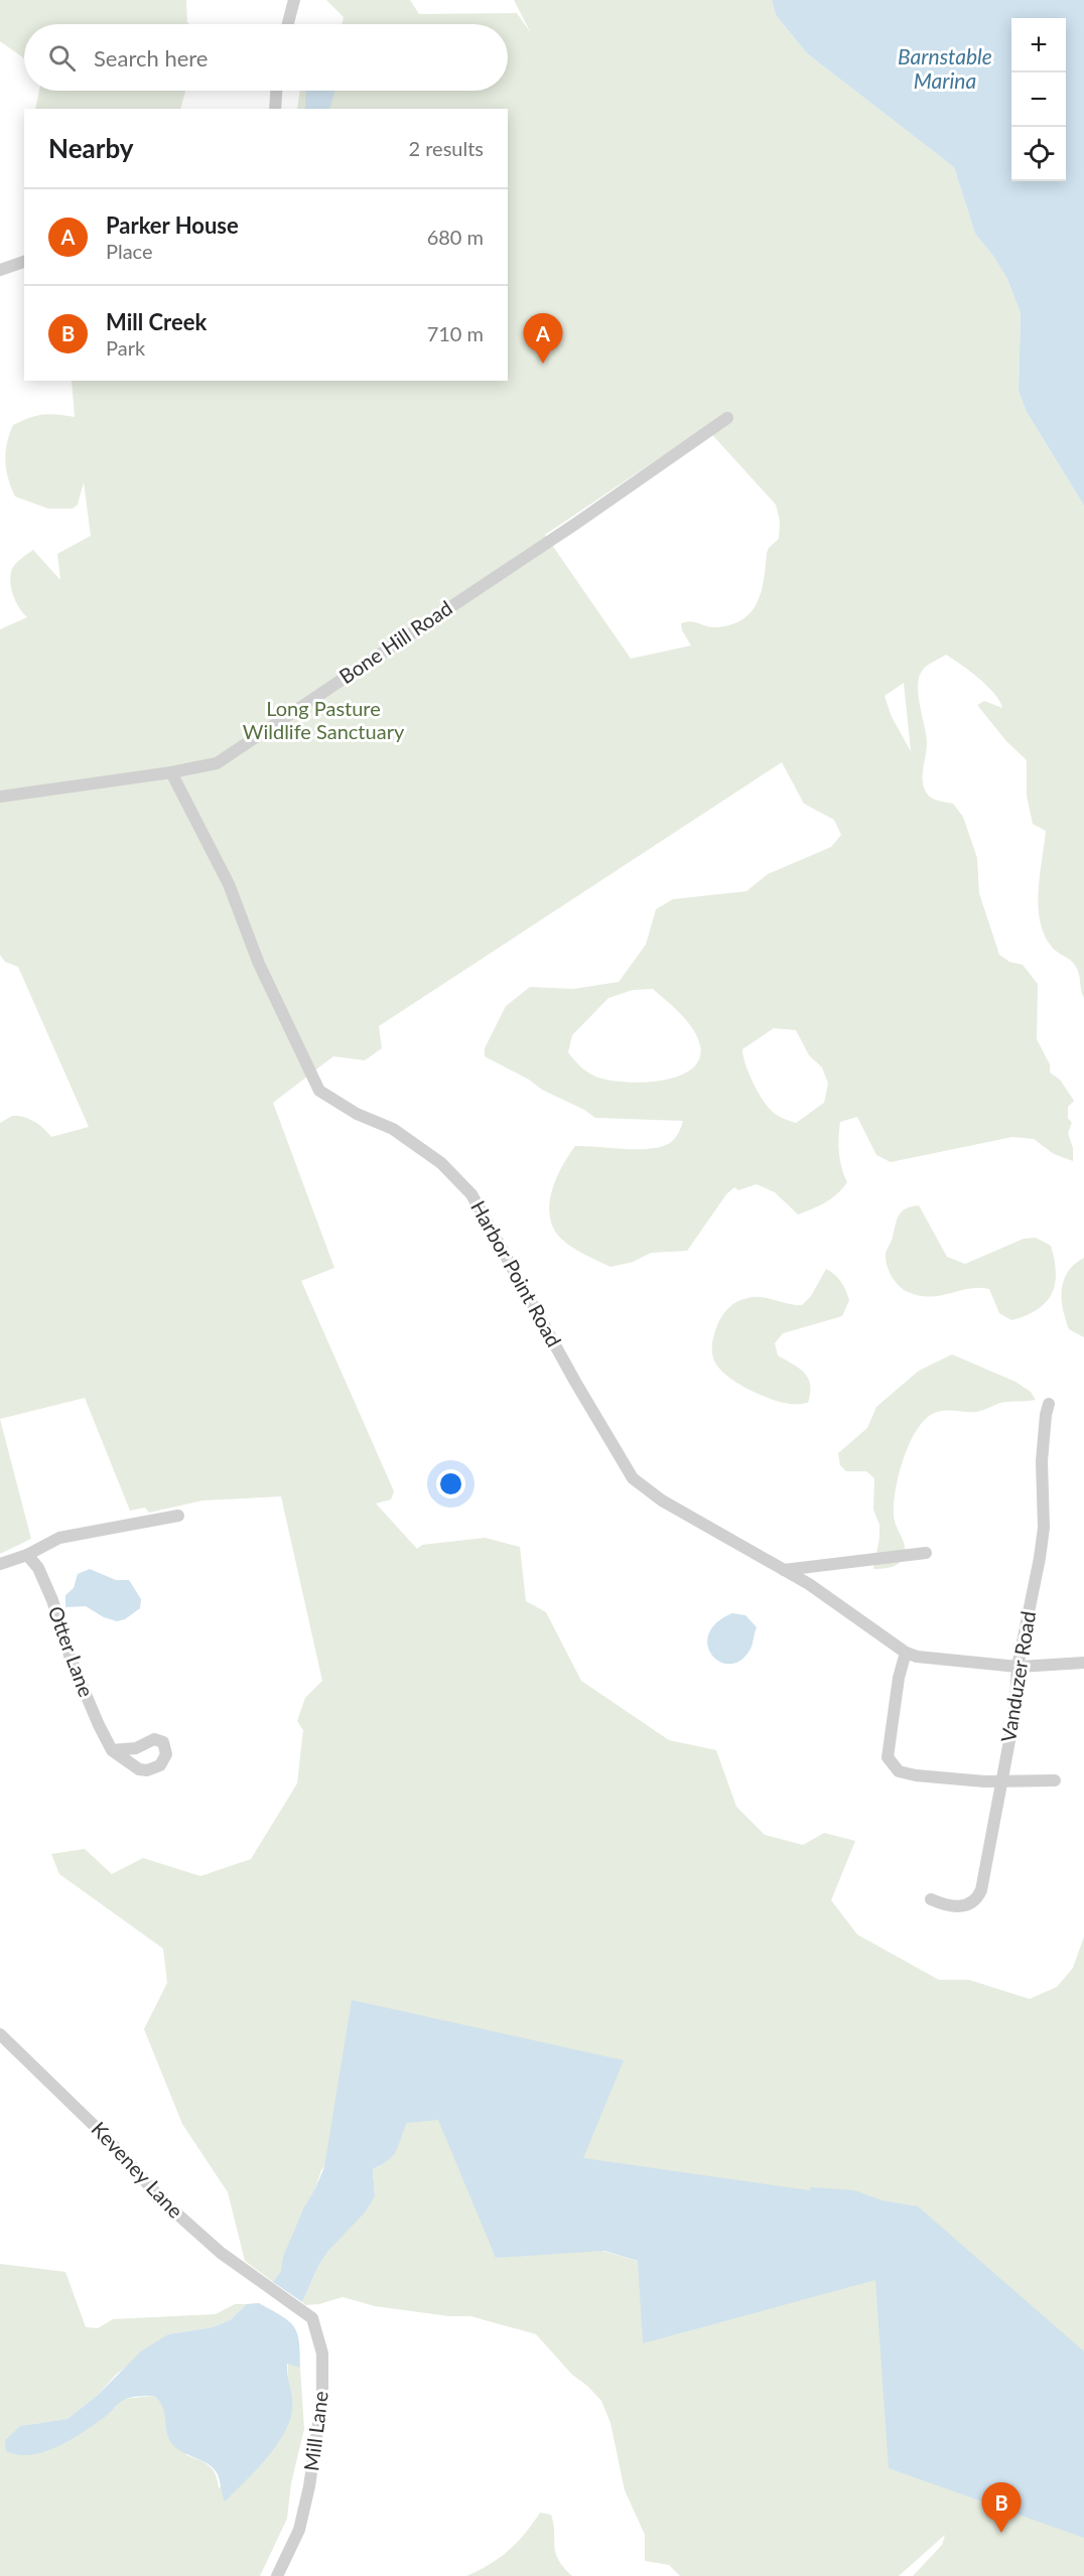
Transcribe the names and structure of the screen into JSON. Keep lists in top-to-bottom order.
{
  "streets": {
    "street": [
      "Bone Hill Road",
      "Harbor Point Road",
      "Otter Lane",
      "Vanduzer Road",
      "Keveney Lane",
      "Mill Lane"
    ]
  },
  "crossings": [
    ["Bone Hill Road", "Harbor Point Road"],
    ["Keveney Lane", "Mill Lane"]
  ],
  "water": ["Barnstable Marina"],
  "parks": ["Long Pasture Wildlife Sanctuary"],
  "page": {
    "map_buttons": ["+", "−"],
    "search": "Search here",
    "heading": ["Nearby", "2 results"],
    "list": [
      {
        "mark": "A",
        "name": "Parker House",
        "note": "Place",
        "value": "680 m"
      },
      {
        "mark": "B",
        "name": "Mill Creek",
        "note": "Park",
        "value": "710 m"
      }
    ],
    "pins": ["A", "B"]
  }
}
